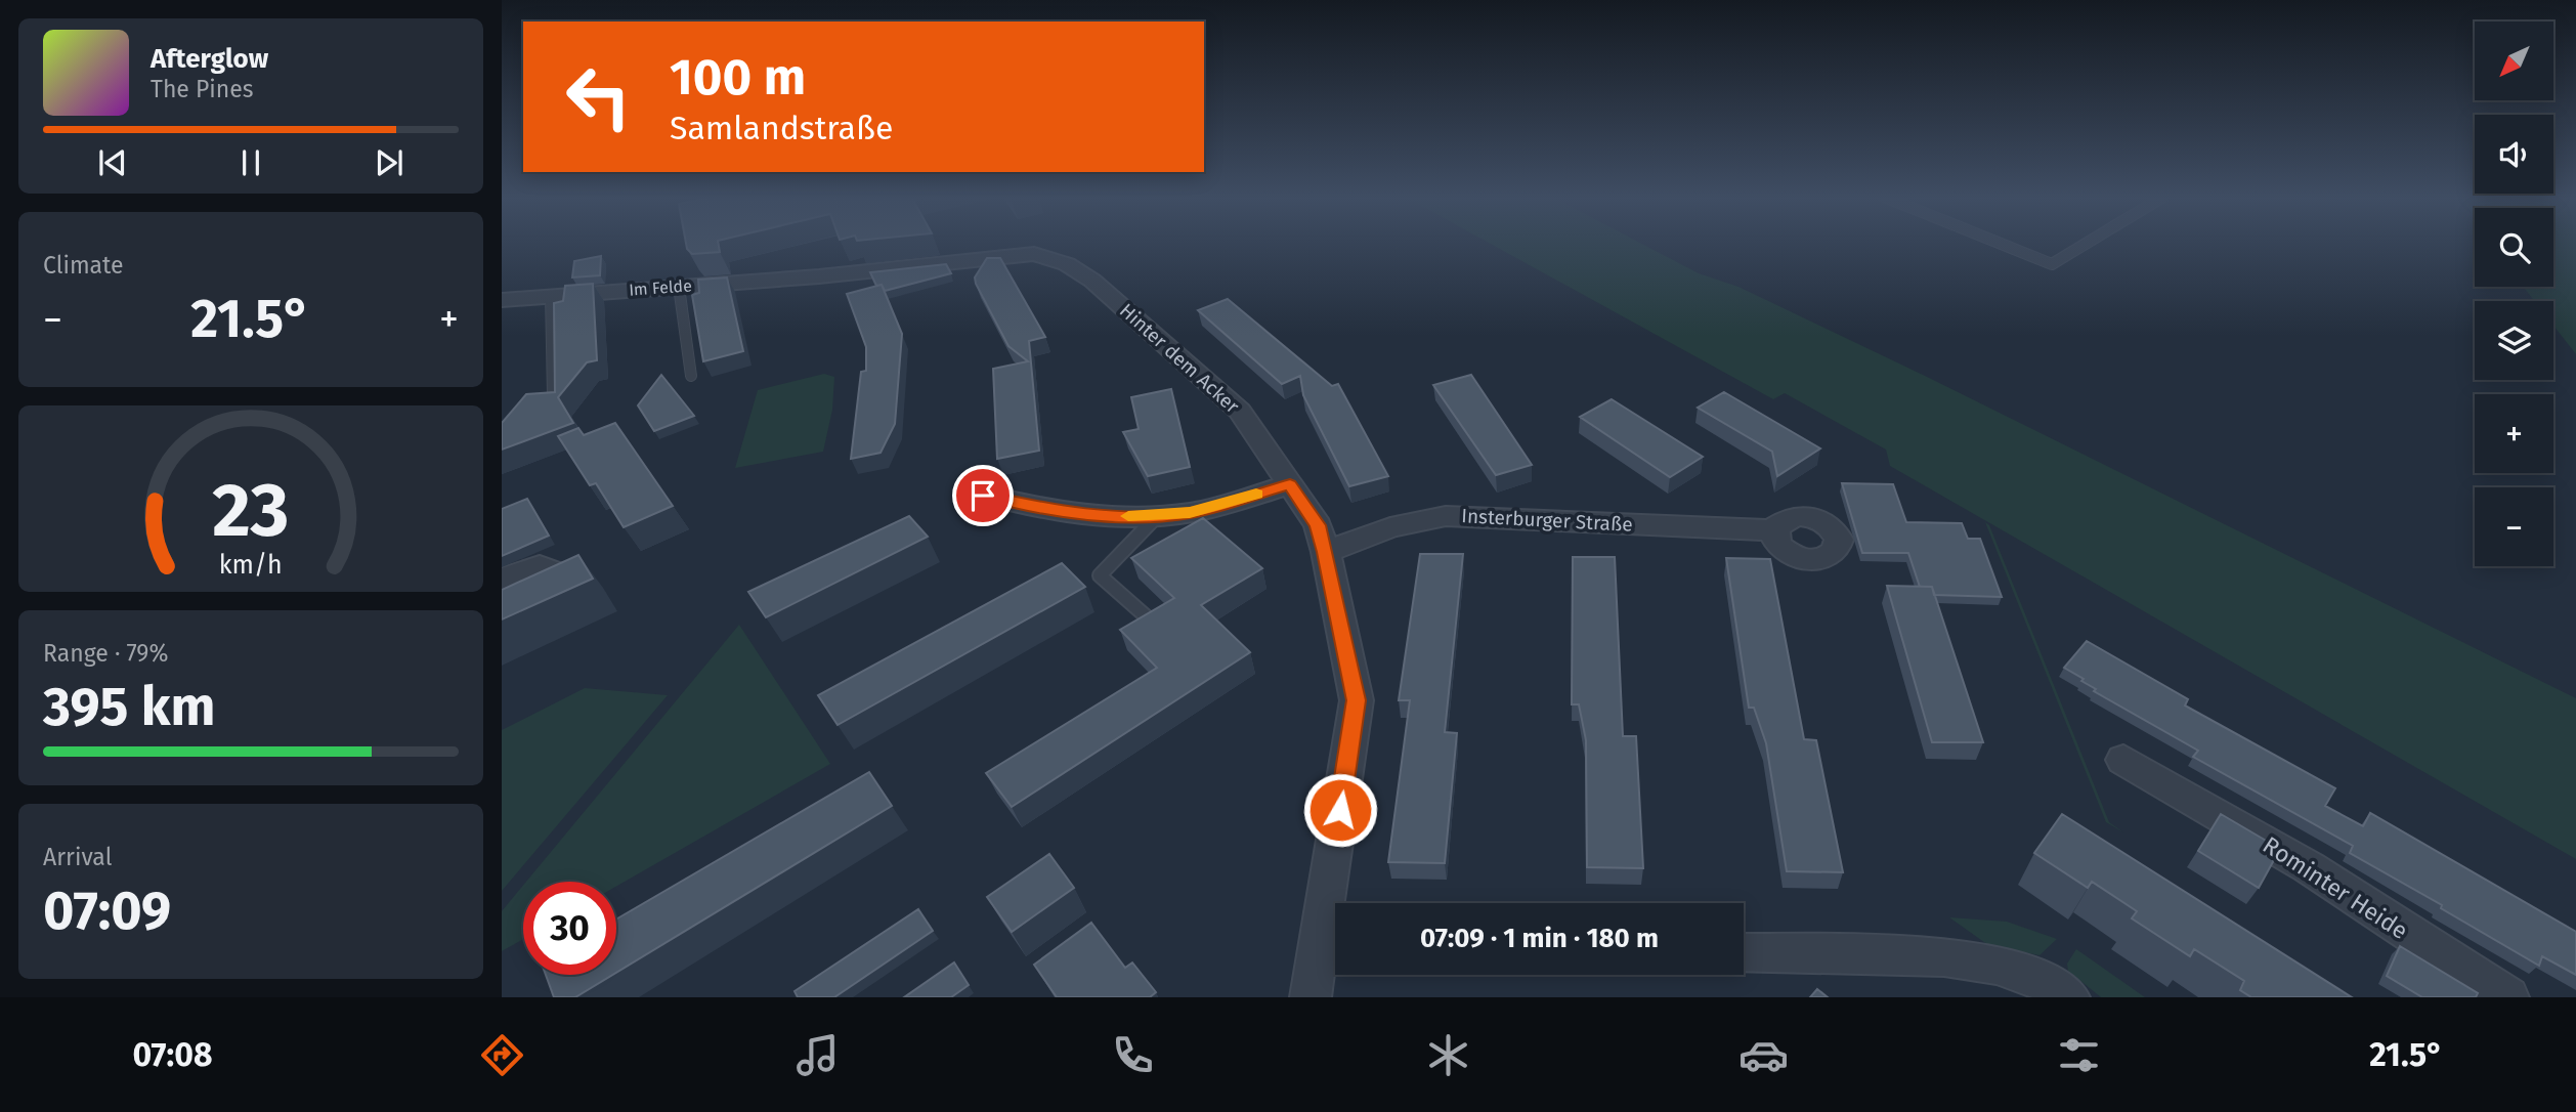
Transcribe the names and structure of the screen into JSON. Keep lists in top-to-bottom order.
{
  "streets": {
    "street": [
      "Im Felde",
      "Hinter dem Acker",
      "Insterburger Straße",
      "Rominter Heide"
    ]
  },
  "crossings": [
    ["Im Felde", "Hinter dem Acker"],
    ["Hinter dem Acker", "Insterburger Straße"]
  ],
  "north": "bottom left",
  "page": {
    "map_buttons": ["+", "−"],
    "turn": ["100 m", "Samlandstraße"],
    "song": ["Afterglow", "The Pines"],
    "tile": [
      "Climate",
      ["Range · 79%", "395 km"],
      ["Arrival", "07:09"]
    ],
    "heat": ["−", "21.5°", "+"],
    "limit": "30",
    "trip": "07:09 · 1 min · 180 m",
    "tabs": ["07:08", "21.5°"],
    "gauge": ["23", "km/h"]
  }
}
